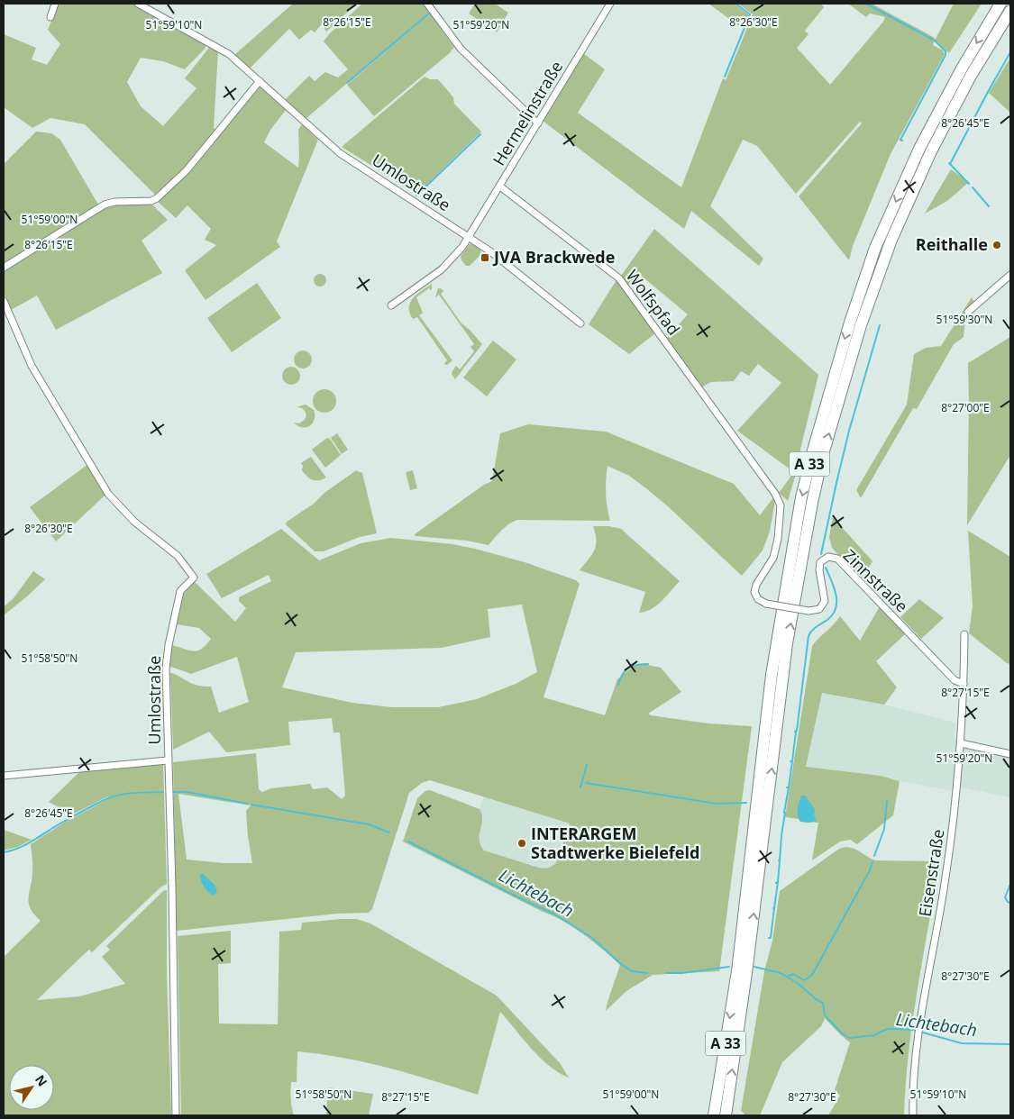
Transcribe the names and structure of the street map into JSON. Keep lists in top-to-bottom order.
{
  "streets": {
    "highway": ["A 33"],
    "street": [
      "Hermelinstraße",
      "Umlostraße",
      "Wolfspfad",
      "Zinnstraße",
      "Eisenstraße"
    ]
  },
  "crossings": [
    ["Hermelinstraße", "Umlostraße"],
    ["Hermelinstraße", "Wolfspfad"],
    ["Wolfspfad", "Zinnstraße"],
    ["Zinnstraße", "Eisenstraße"]
  ],
  "water": ["Lichtebach"],
  "places": {
    "other": ["Reithalle", "INTERARGEM Stadtwerke Bielefeld"],
    "transit": ["JVA Brackwede"]
  },
  "north": "top right",
  "coordinates": [
    "8°26'15\"E",
    "8°26'30\"E",
    "51°59'10\"N",
    "51°59'20\"N",
    "8°26'45\"E",
    "51°59'00\"N",
    "51°59'30\"N",
    "8°27'00\"E",
    "51°58'50\"N",
    "8°27'15\"E",
    "8°27'30\"E"
  ]
}
